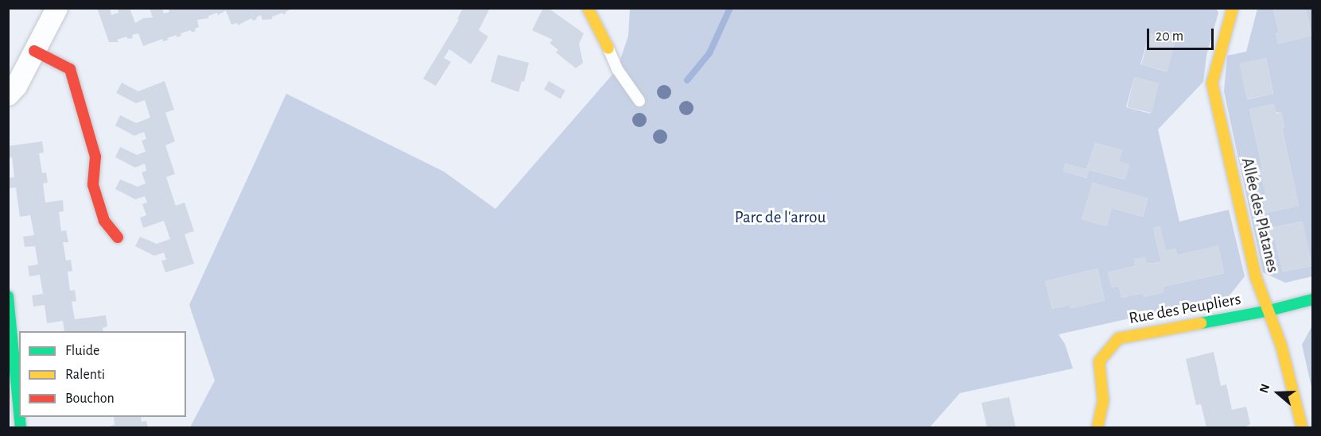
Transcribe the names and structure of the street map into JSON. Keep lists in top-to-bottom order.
{
  "streets": {
    "street": ["Allée des Platanes", "Rue des Peupliers"]
  },
  "crossings": [
    ["Allée des Platanes", "Rue des Peupliers"]
  ],
  "parks": ["Parc de l'arrou"],
  "legend": ["Fluide", "Ralenti", "Bouchon"],
  "scale_bar": "20 m",
  "north": "left"
}
